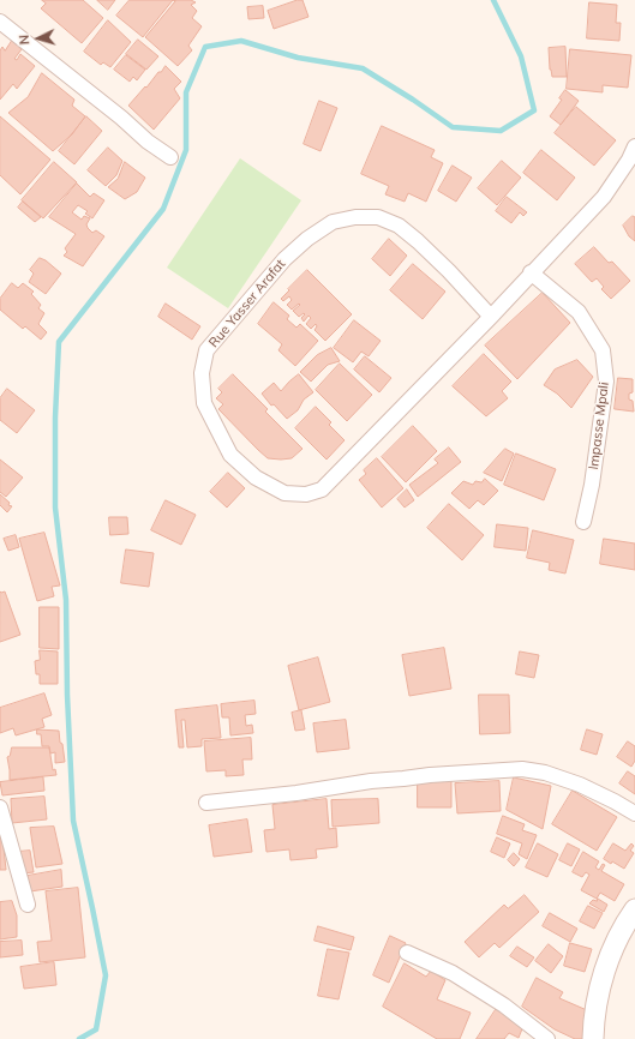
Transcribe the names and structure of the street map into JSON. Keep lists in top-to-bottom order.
{
  "streets": {
    "street": ["Rue Yasser Arafat", "Impasse Mpali"]
  },
  "crossings": [
    ["Rue Yasser Arafat", "Impasse Mpali"]
  ],
  "north": "left"
}
